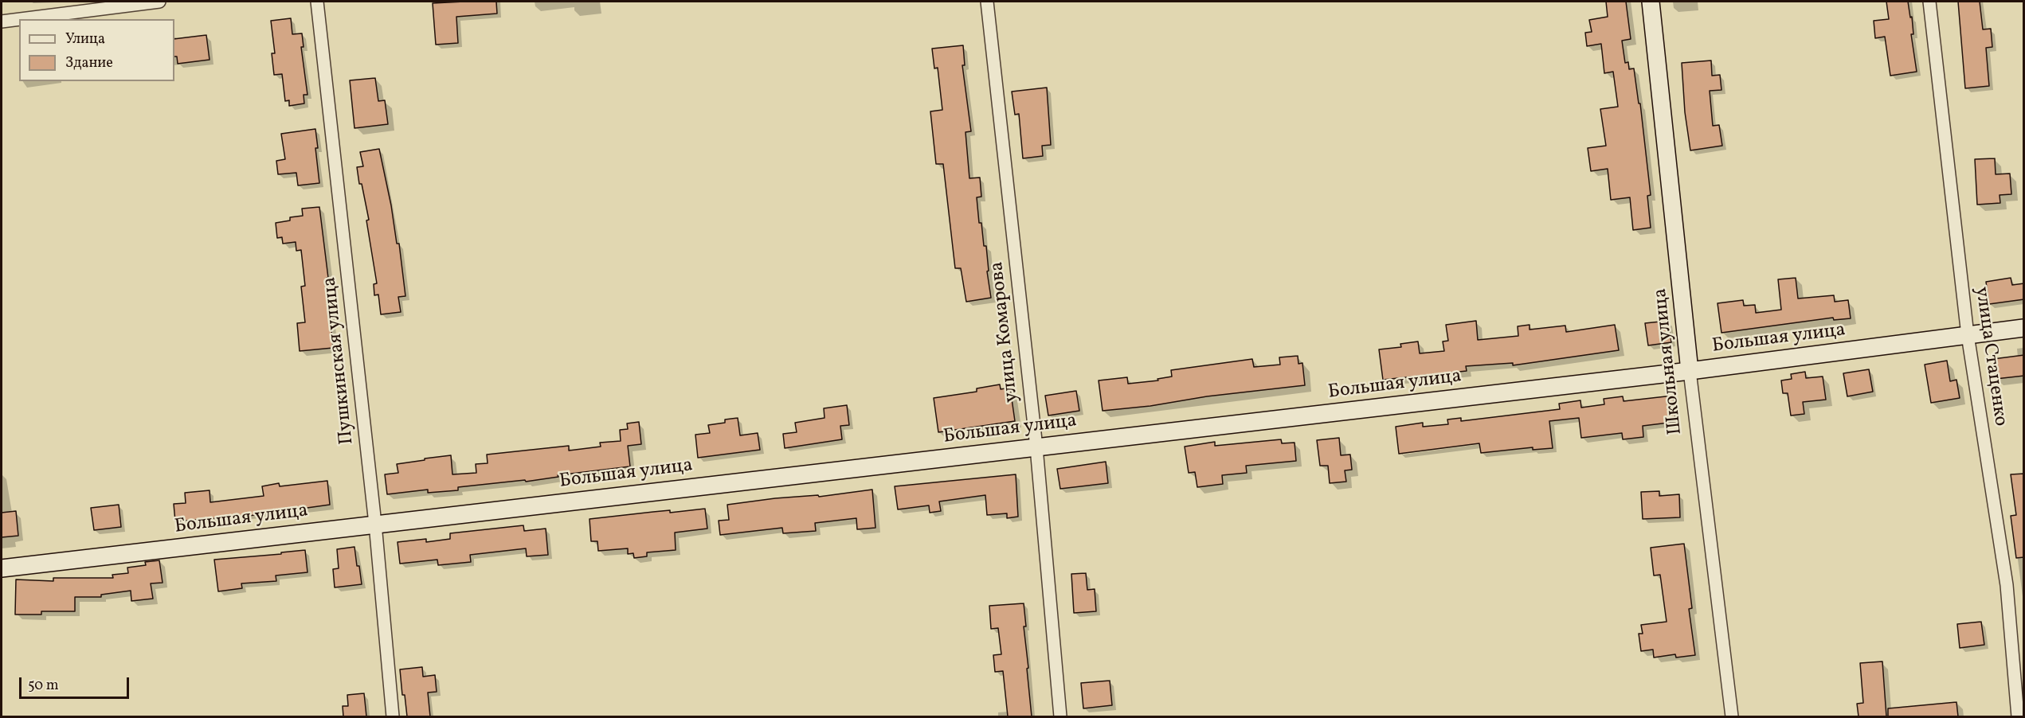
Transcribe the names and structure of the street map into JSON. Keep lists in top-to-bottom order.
{
  "streets": {
    "street": [
      "улица Комарова",
      "Большая улица",
      "улица Стаценко",
      "Пушкинская улица",
      "Школьная улица"
    ]
  },
  "crossings": [
    ["улица Комарова", "Большая улица"],
    ["Большая улица", "улица Стаценко"],
    ["Большая улица", "Пушкинская улица"],
    ["Большая улица", "Школьная улица"]
  ],
  "legend": ["Улица", "Здание"],
  "scale_bar": "50 m"
}
